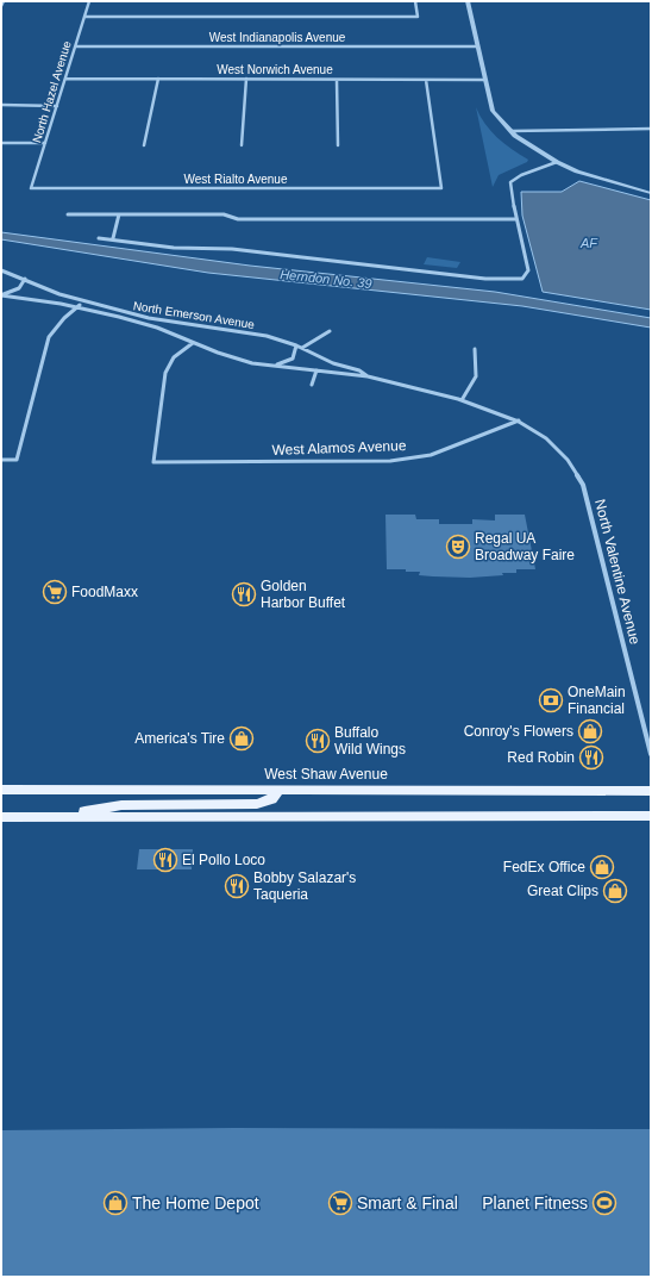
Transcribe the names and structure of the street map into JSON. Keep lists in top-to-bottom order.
{
  "streets": {
    "main road": ["West Shaw Avenue"],
    "street": [
      "West Indianapolis Avenue",
      "West Norwich Avenue",
      "North Hazel Avenue",
      "West Rialto Avenue",
      "North Emerson Avenue",
      "West Alamos Avenue",
      "North Valentine Avenue"
    ]
  },
  "crossings": [
    ["West Indianapolis Avenue", "North Hazel Avenue"],
    ["West Norwich Avenue", "North Hazel Avenue"],
    ["West Norwich Avenue", "West Rialto Avenue"],
    ["North Hazel Avenue", "West Rialto Avenue"],
    ["North Emerson Avenue", "West Alamos Avenue"],
    ["North Emerson Avenue", "North Valentine Avenue"],
    ["West Alamos Avenue", "North Valentine Avenue"]
  ],
  "water": ["AF", "Herndon No. 39"],
  "places": {
    "theatre": ["Regal UA Broadway Faire"],
    "supermarket": ["FoodMaxx", "Smart & Final"],
    "restaurant": [
      "Golden Harbor Buffet",
      "Buffalo Wild Wings",
      "Red Robin",
      "El Pollo Loco",
      "Bobby Salazar's Taqueria"
    ],
    "bank": ["OneMain Financial"],
    "shop": [
      "Conroy's Flowers",
      "America's Tire",
      "FedEx Office",
      "Great Clips",
      "The Home Depot"
    ],
    "sports": ["Planet Fitness"]
  }
}
